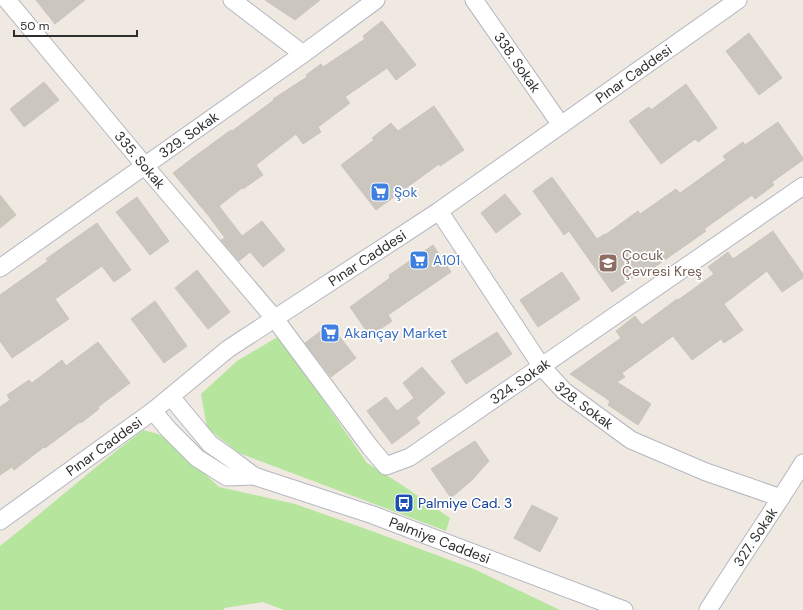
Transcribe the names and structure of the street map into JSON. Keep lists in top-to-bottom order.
{
  "streets": {
    "street": [
      "338. Sokak",
      "Pınar Caddesi",
      "329. Sokak",
      "335. Sokak",
      "324. Sokak",
      "328. Sokak",
      "327. Sokak",
      "Palmiye Caddesi"
    ]
  },
  "crossings": [
    ["338. Sokak", "Pınar Caddesi"],
    ["Pınar Caddesi", "335. Sokak"],
    ["Pınar Caddesi", "324. Sokak"],
    ["Pınar Caddesi", "328. Sokak"],
    ["Pınar Caddesi", "Palmiye Caddesi"],
    ["329. Sokak", "335. Sokak"],
    ["335. Sokak", "324. Sokak"],
    ["324. Sokak", "328. Sokak"],
    ["328. Sokak", "327. Sokak"]
  ],
  "places": {
    "supermarket": ["Şok", "A101", "Akançay Market"],
    "school or university": ["Çocuk Çevresi Kreş"],
    "bus stop": ["Palmiye Cad. 3"]
  },
  "scale_bar": "50 m"
}
